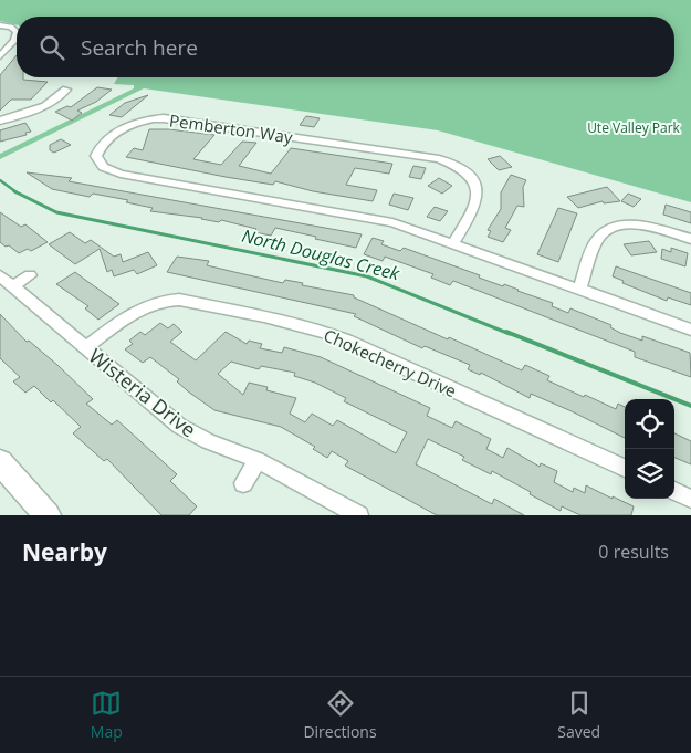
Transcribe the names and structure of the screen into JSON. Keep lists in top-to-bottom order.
{
  "streets": {
    "street": ["Pemberton Way", "Chokecherry Drive", "Wisteria Drive"]
  },
  "crossings": [
    ["Chokecherry Drive", "Wisteria Drive"]
  ],
  "water": ["North Douglas Creek"],
  "parks": ["Ute Valley Park"],
  "page": {
    "search": "Search here",
    "heading": ["Nearby", "0 results"],
    "nav": ["Map", "Directions", "Saved"]
  }
}
